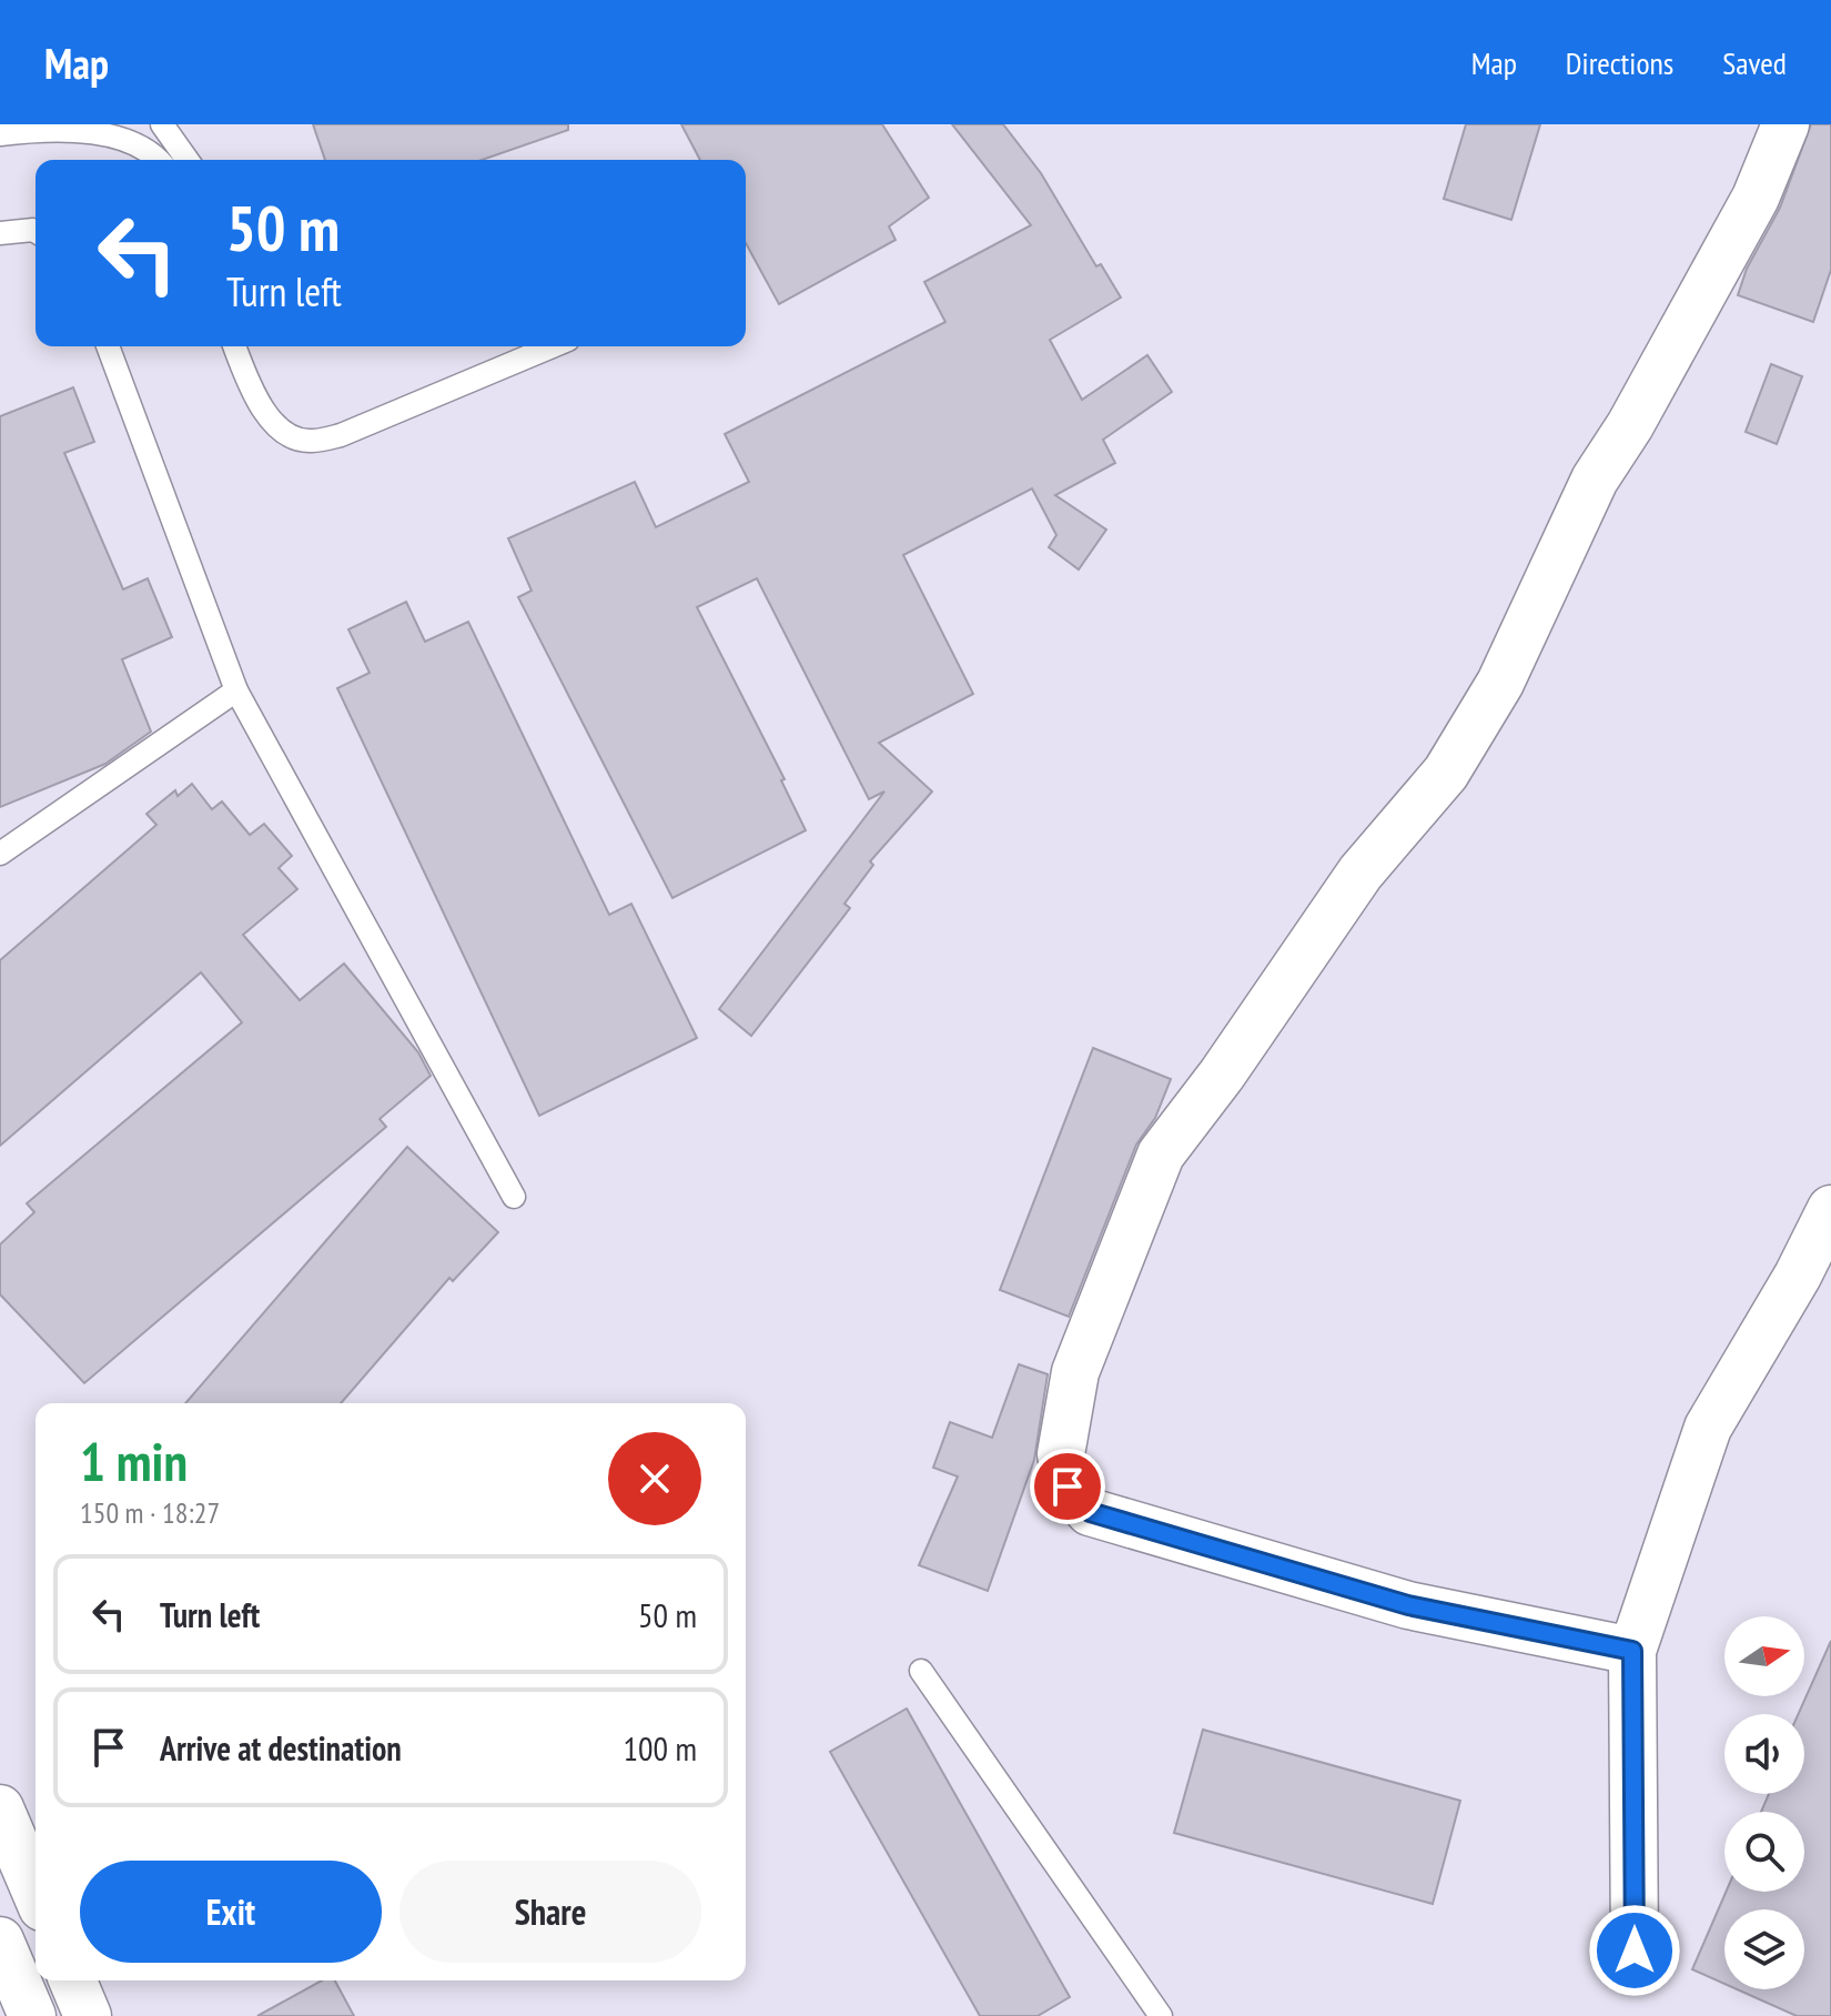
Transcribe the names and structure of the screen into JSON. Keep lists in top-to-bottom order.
{
  "north": "right",
  "page": {
    "header": "Map",
    "nav": ["Map", "Directions", "Saved"],
    "turn": ["50 m", "Turn left"],
    "heading": ["1 min", "150 m · 18:27"],
    "list": [
      {
        "name": "Turn left",
        "value": "50 m"
      },
      {
        "name": "Arrive at destination",
        "value": "100 m"
      }
    ],
    "buttons": ["Exit", "Share"]
  }
}
